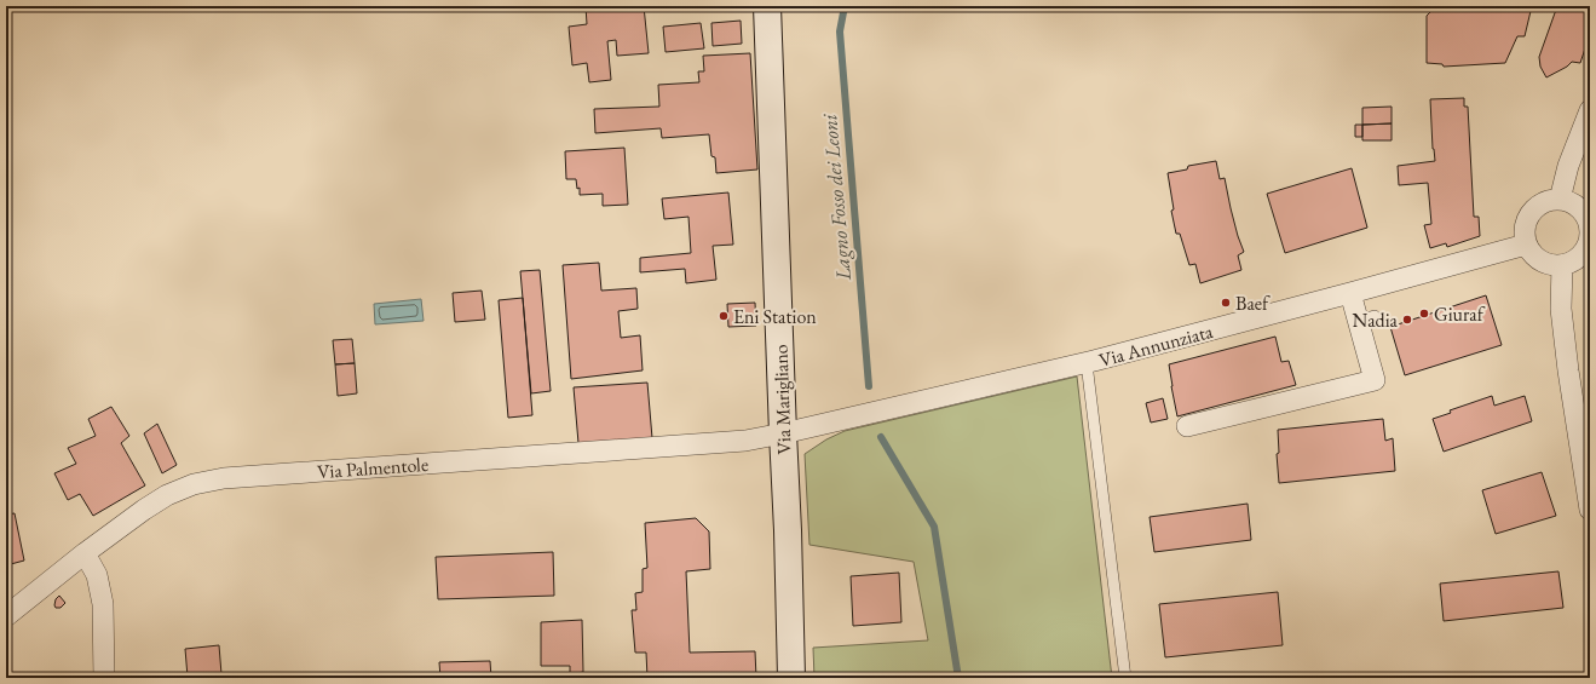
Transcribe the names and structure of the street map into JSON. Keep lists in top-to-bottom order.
{
  "streets": {
    "street": ["Via Annunziata", "Via Marigliano", "Via Palmentole"]
  },
  "crossings": [
    ["Via Annunziata", "Via Marigliano"],
    ["Via Annunziata", "Via Palmentole"],
    ["Via Marigliano", "Via Palmentole"]
  ],
  "water": ["Lagno Fosso dei Leoni"],
  "places": [
    "Baef",
    "Giuraf",
    "Eni Station",
    "Nadia"
  ]
}
